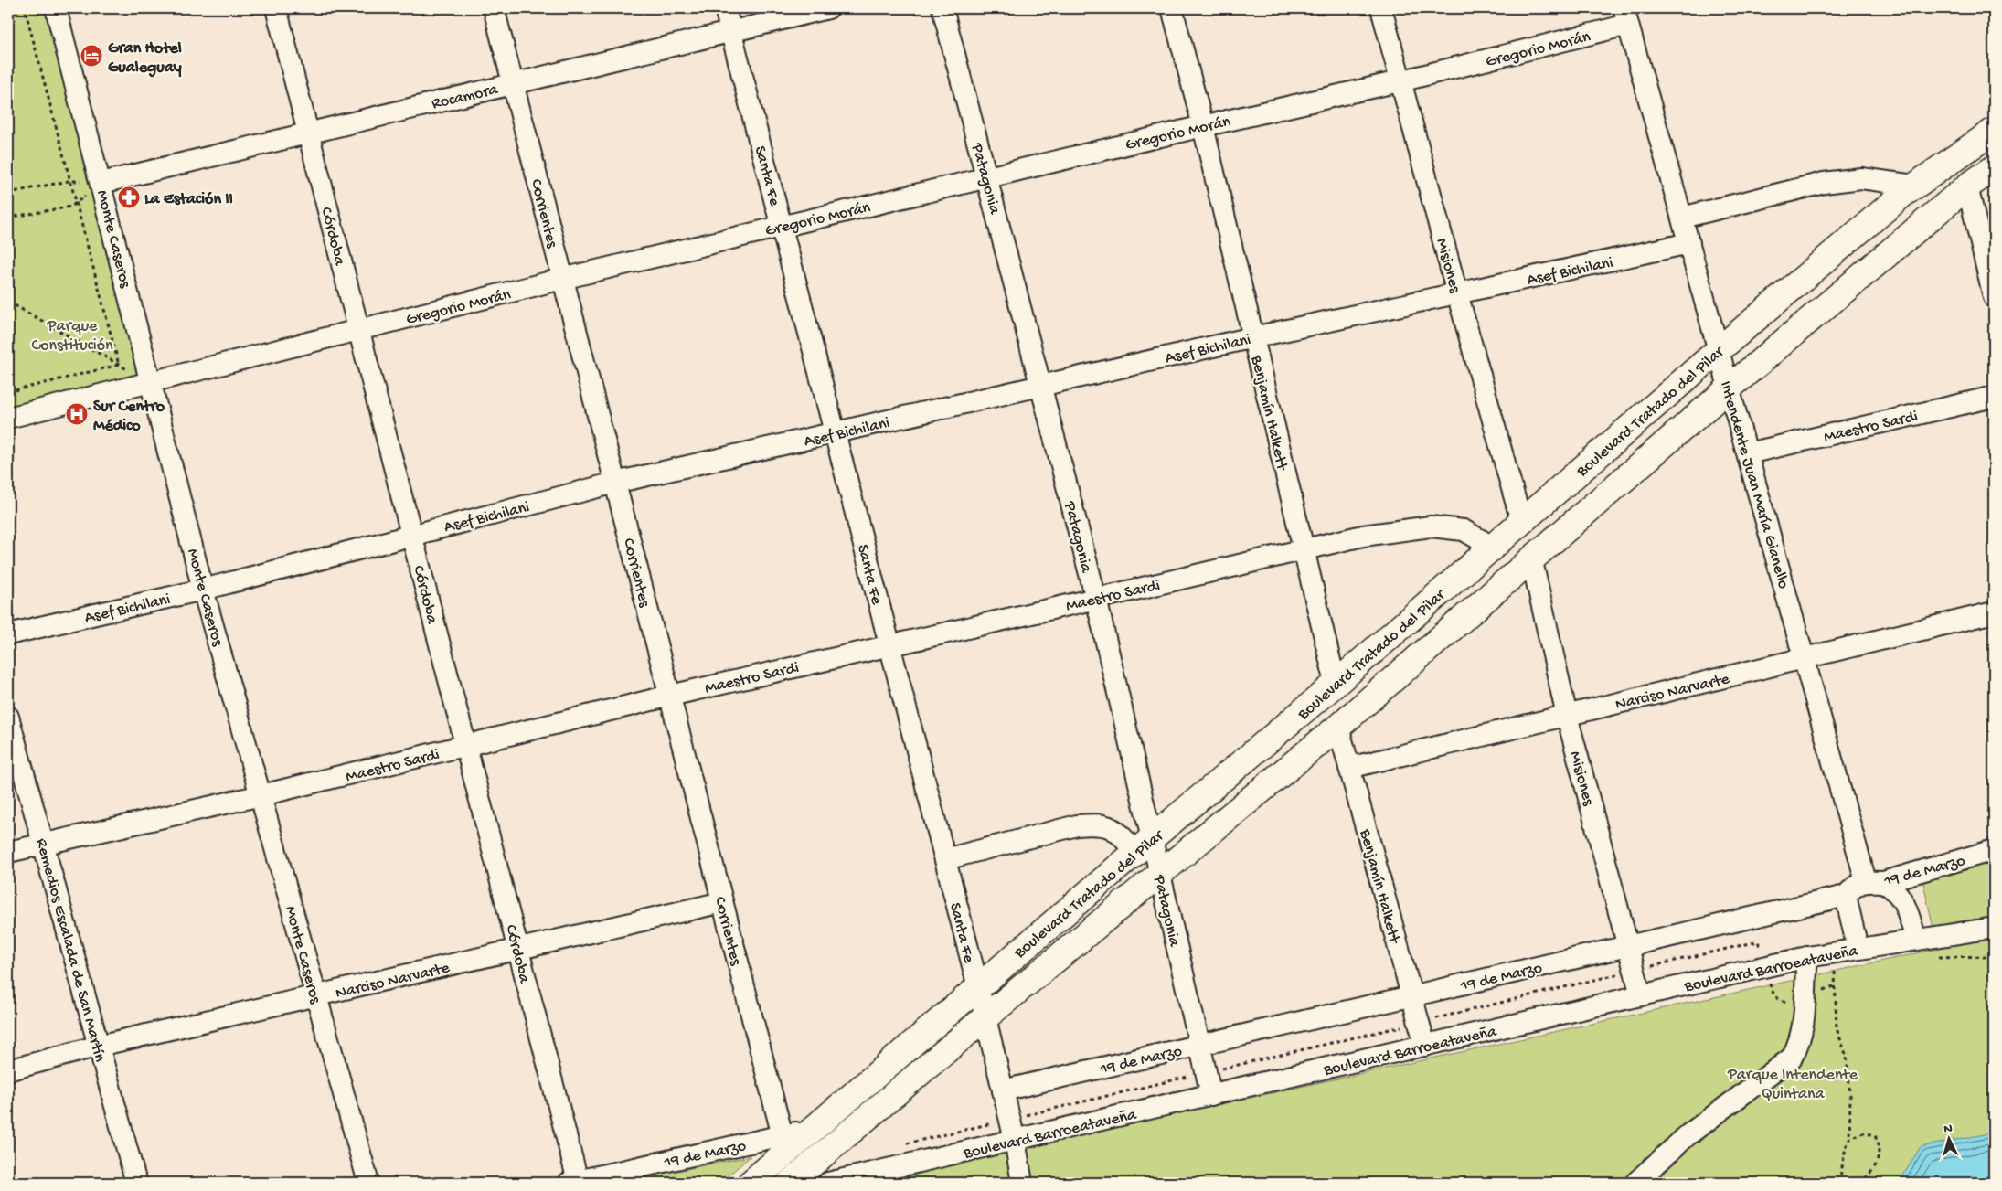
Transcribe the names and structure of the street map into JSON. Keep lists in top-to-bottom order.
{
  "streets": {
    "main road": ["Boulevard Tratado del Pilar"],
    "street": [
      "Gregorio Morán",
      "Rocamora",
      "Santa Fe",
      "Patagonia",
      "Corrientes",
      "Córdoba",
      "Monte Caseros",
      "Misiones",
      "Asef Bichilani",
      "Benjamín Halkett",
      "Maestro Sardi",
      "Intendente Juan María Gianello",
      "Narciso Narvarte",
      "19 de Marzo",
      "Remedios Escalada de San Martín",
      "Boulevard Barroeataveña"
    ]
  },
  "crossings": [
    ["Gregorio Morán", "Santa Fe"],
    ["Gregorio Morán", "Patagonia"],
    ["Gregorio Morán", "Corrientes"],
    ["Gregorio Morán", "Córdoba"],
    ["Gregorio Morán", "Monte Caseros"],
    ["Gregorio Morán", "Misiones"],
    ["Gregorio Morán", "Benjamín Halkett"],
    ["Gregorio Morán", "Intendente Juan María Gianello"],
    ["Rocamora", "Santa Fe"],
    ["Rocamora", "Corrientes"],
    ["Rocamora", "Córdoba"],
    ["Rocamora", "Monte Caseros"],
    ["Santa Fe", "Asef Bichilani"],
    ["Santa Fe", "Boulevard Tratado del Pilar"],
    ["Santa Fe", "Maestro Sardi"],
    ["Santa Fe", "19 de Marzo"],
    ["Santa Fe", "Boulevard Barroeataveña"],
    ["Patagonia", "Asef Bichilani"],
    ["Patagonia", "Boulevard Tratado del Pilar"],
    ["Patagonia", "Maestro Sardi"],
    ["Patagonia", "19 de Marzo"],
    ["Patagonia", "Boulevard Barroeataveña"],
    ["Corrientes", "Asef Bichilani"],
    ["Corrientes", "Maestro Sardi"],
    ["Corrientes", "Narciso Narvarte"],
    ["Corrientes", "19 de Marzo"],
    ["Córdoba", "Asef Bichilani"],
    ["Córdoba", "Maestro Sardi"],
    ["Córdoba", "Narciso Narvarte"],
    ["Córdoba", "19 de Marzo"],
    ["Monte Caseros", "Asef Bichilani"],
    ["Monte Caseros", "Maestro Sardi"],
    ["Monte Caseros", "Narciso Narvarte"],
    ["Misiones", "Asef Bichilani"],
    ["Misiones", "Boulevard Tratado del Pilar"],
    ["Misiones", "Narciso Narvarte"],
    ["Misiones", "19 de Marzo"],
    ["Misiones", "Boulevard Barroeataveña"],
    ["Asef Bichilani", "Benjamín Halkett"],
    ["Asef Bichilani", "Intendente Juan María Gianello"],
    ["Boulevard Tratado del Pilar", "Benjamín Halkett"],
    ["Boulevard Tratado del Pilar", "Maestro Sardi"],
    ["Boulevard Tratado del Pilar", "Intendente Juan María Gianello"],
    ["Boulevard Tratado del Pilar", "19 de Marzo"],
    ["Benjamín Halkett", "Maestro Sardi"],
    ["Benjamín Halkett", "Narciso Narvarte"],
    ["Benjamín Halkett", "19 de Marzo"],
    ["Benjamín Halkett", "Boulevard Barroeataveña"],
    ["Maestro Sardi", "Intendente Juan María Gianello"],
    ["Maestro Sardi", "Remedios Escalada de San Martín"],
    ["Intendente Juan María Gianello", "Narciso Narvarte"],
    ["Intendente Juan María Gianello", "19 de Marzo"],
    ["Narciso Narvarte", "Remedios Escalada de San Martín"]
  ],
  "parks": ["Parque Constitución", "Parque Intendente Quintana"],
  "places": {
    "hotel": ["Gran Hotel Gualeguay"],
    "pharmacy": ["La Estación II"],
    "hospital": ["Sur Centro Médico"]
  },
  "north": "top"
}
